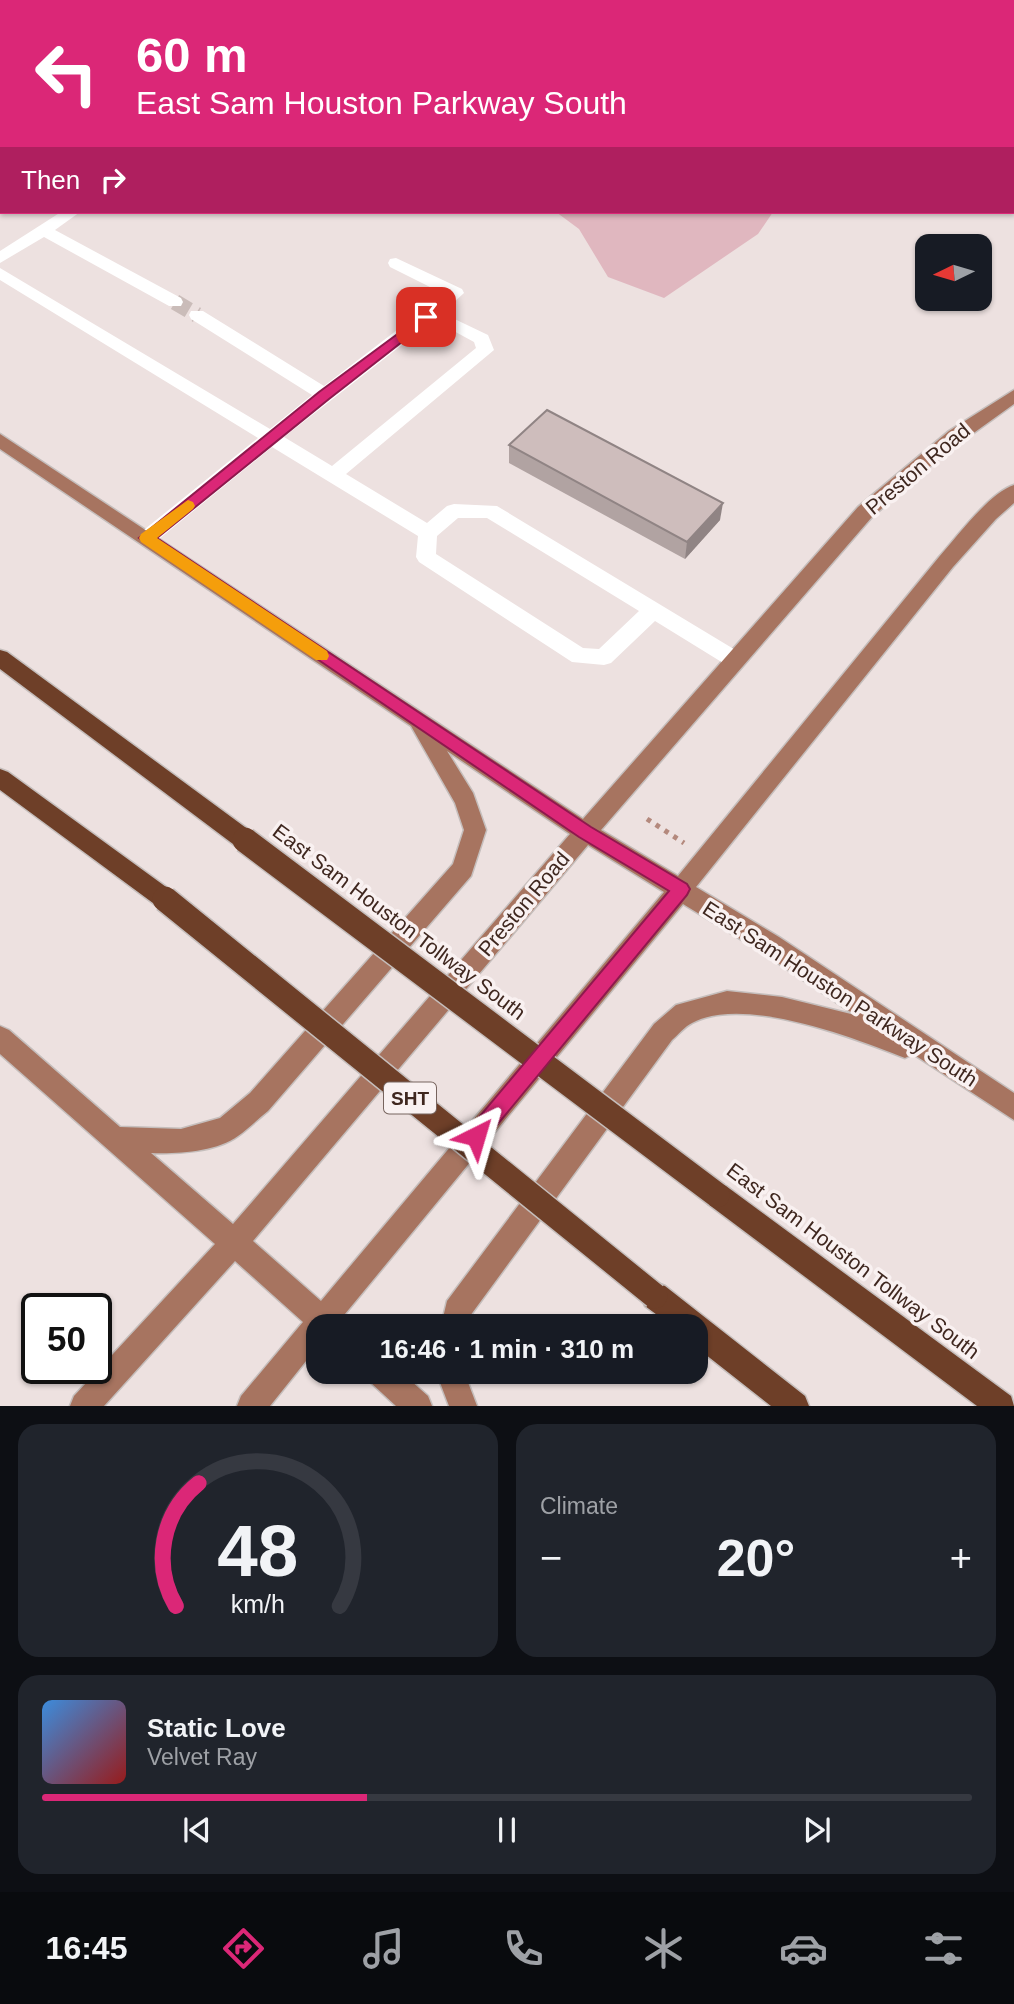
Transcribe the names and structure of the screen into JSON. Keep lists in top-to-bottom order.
{
  "streets": {
    "highway": ["East Sam Houston Tollway South", "SHT"],
    "main road": ["Preston Road", "East Sam Houston Parkway South"]
  },
  "crossings": [
    ["Preston Road", "East Sam Houston Parkway South"]
  ],
  "north": "left",
  "page": {
    "turn": ["60 m", "East Sam Houston Parkway South"],
    "then": "Then",
    "limit": "50",
    "trip": "16:46 · 1 min · 310 m",
    "tile": "Climate",
    "heat": ["−", "20°", "+"],
    "song": ["Static Love", "Velvet Ray"],
    "tabs": "16:45",
    "gauge": ["48", "km/h"]
  }
}
